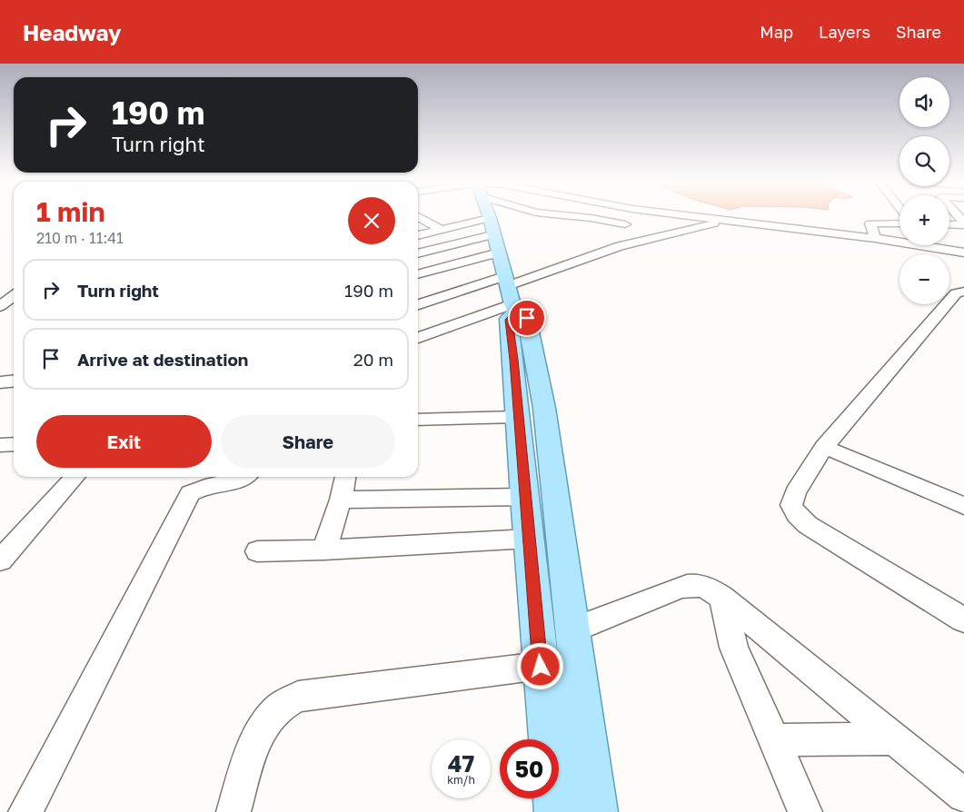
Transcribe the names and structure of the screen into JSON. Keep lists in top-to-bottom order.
{
  "page": {
    "header": "Headway",
    "nav": ["Map", "Layers", "Share"],
    "map_buttons": ["+", "−"],
    "turn": ["190 m", "Turn right"],
    "heading": ["1 min", "210 m · 11:41"],
    "list": [
      {
        "name": "Turn right",
        "value": "190 m"
      },
      {
        "name": "Arrive at destination",
        "value": "20 m"
      }
    ],
    "buttons": ["Exit", "Share"],
    "speed": "47 km/h",
    "limit": "50"
  }
}
